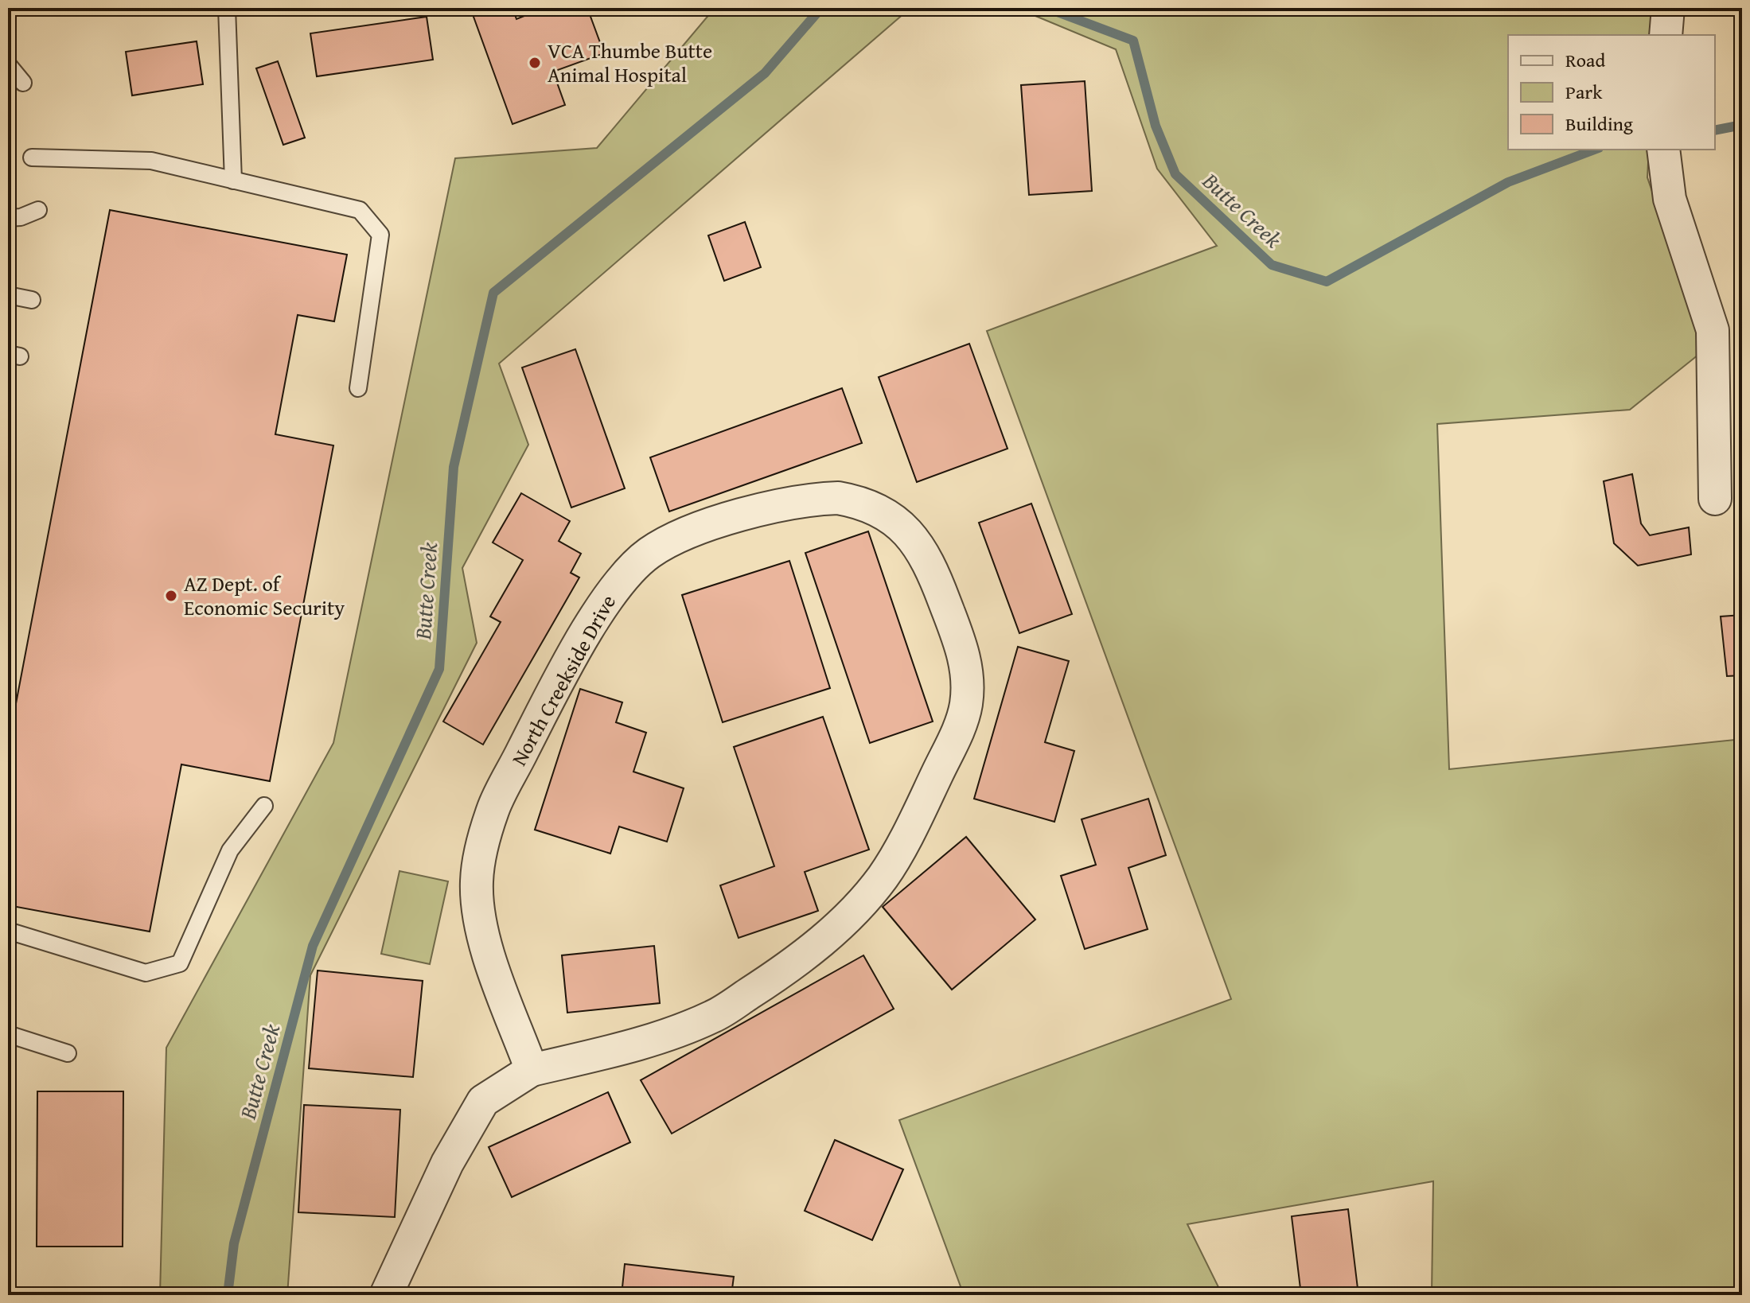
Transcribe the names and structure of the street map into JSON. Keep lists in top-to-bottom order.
{
  "streets": {
    "street": ["North Creekside Drive"]
  },
  "water": ["Butte Creek"],
  "places": ["VCA Thumbe Butte Animal Hospital", "AZ Dept. of Economic Security"],
  "legend": ["Road", "Park", "Building"]
}
